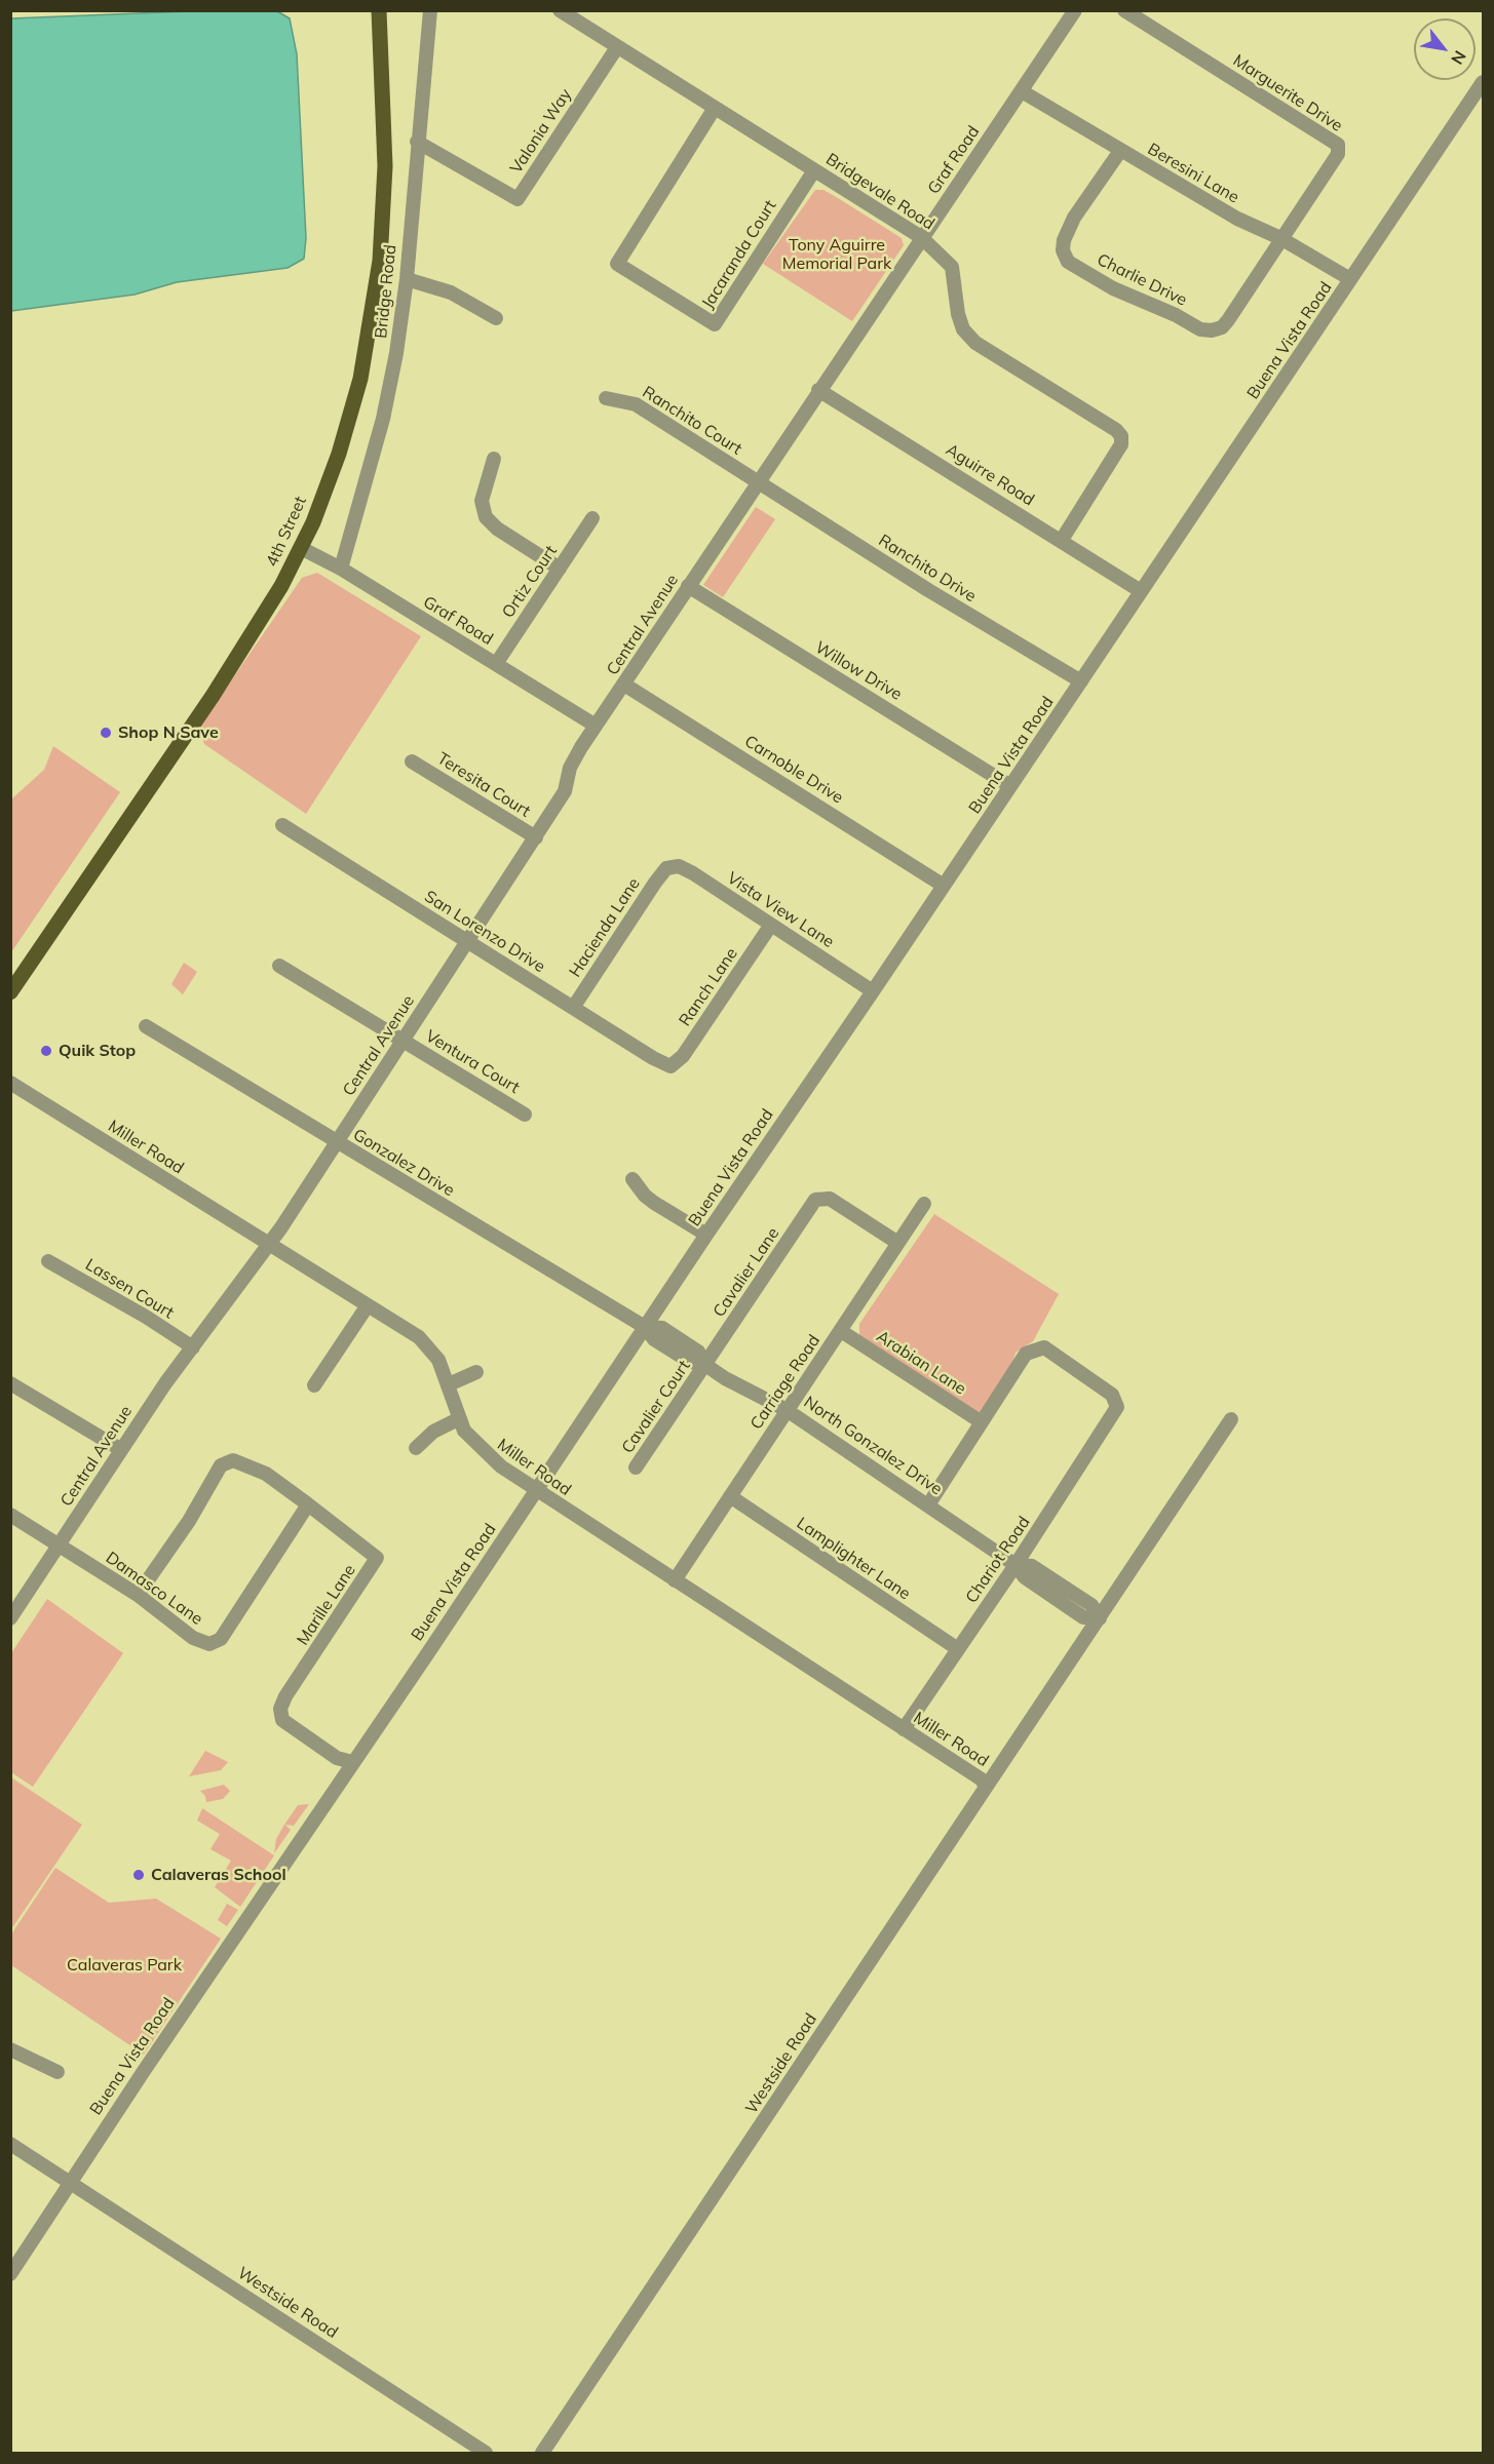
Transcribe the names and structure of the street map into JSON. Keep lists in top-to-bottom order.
{
  "streets": {
    "main road": ["4th Street"],
    "street": [
      "Marguerite Drive",
      "Valonia Way",
      "Graf Road",
      "Beresini Lane",
      "Bridgevale Road",
      "Jacaranda Court",
      "Charlie Drive",
      "Bridge Road",
      "Buena Vista Road",
      "Ranchito Court",
      "Aguirre Road",
      "Ranchito Drive",
      "Ortiz Court",
      "Central Avenue",
      "Willow Drive",
      "Carnoble Drive",
      "Teresita Court",
      "Vista View Lane",
      "Hacienda Lane",
      "San Lorenzo Drive",
      "Ranch Lane",
      "Ventura Court",
      "Miller Road",
      "Gonzalez Drive",
      "Cavalier Lane",
      "Lassen Court",
      "Arabian Lane",
      "Carriage Road",
      "Cavalier Court",
      "North Gonzalez Drive",
      "Lamplighter Lane",
      "Chariot Road",
      "Damasco Lane",
      "Marille Lane",
      "Westside Road"
    ]
  },
  "crossings": [
    ["Marguerite Drive", "Beresini Lane"],
    ["Marguerite Drive", "Charlie Drive"],
    ["Valonia Way", "Bridgevale Road"],
    ["Valonia Way", "Bridge Road"],
    ["Graf Road", "Beresini Lane"],
    ["Graf Road", "Bridgevale Road"],
    ["Graf Road", "Bridge Road"],
    ["Graf Road", "Ranchito Court"],
    ["Graf Road", "Aguirre Road"],
    ["Graf Road", "4th Street"],
    ["Graf Road", "Ranchito Drive"],
    ["Graf Road", "Ortiz Court"],
    ["Graf Road", "Central Avenue"],
    ["Beresini Lane", "Charlie Drive"],
    ["Beresini Lane", "Buena Vista Road"],
    ["Bridgevale Road", "Jacaranda Court"],
    ["Bridgevale Road", "Aguirre Road"],
    ["Buena Vista Road", "Aguirre Road"],
    ["Buena Vista Road", "Ranchito Drive"],
    ["Buena Vista Road", "Willow Drive"],
    ["Buena Vista Road", "Carnoble Drive"],
    ["Buena Vista Road", "Vista View Lane"],
    ["Buena Vista Road", "Miller Road"],
    ["Buena Vista Road", "Gonzalez Drive"],
    ["Buena Vista Road", "North Gonzalez Drive"],
    ["Buena Vista Road", "Marille Lane"],
    ["Buena Vista Road", "Westside Road"],
    ["Ranchito Court", "Ranchito Drive"],
    ["Ranchito Court", "Central Avenue"],
    ["Ranchito Drive", "Central Avenue"],
    ["Central Avenue", "Willow Drive"],
    ["Central Avenue", "Carnoble Drive"],
    ["Central Avenue", "Teresita Court"],
    ["Central Avenue", "San Lorenzo Drive"],
    ["Central Avenue", "Ventura Court"],
    ["Central Avenue", "Miller Road"],
    ["Central Avenue", "Gonzalez Drive"],
    ["Central Avenue", "Lassen Court"],
    ["Central Avenue", "Damasco Lane"],
    ["Vista View Lane", "Hacienda Lane"],
    ["Vista View Lane", "Ranch Lane"],
    ["Hacienda Lane", "San Lorenzo Drive"],
    ["San Lorenzo Drive", "Ranch Lane"],
    ["Miller Road", "Carriage Road"],
    ["Miller Road", "Chariot Road"],
    ["Miller Road", "Westside Road"],
    ["Gonzalez Drive", "North Gonzalez Drive"],
    ["Cavalier Lane", "Carriage Road"],
    ["Cavalier Lane", "Cavalier Court"],
    ["Cavalier Lane", "North Gonzalez Drive"],
    ["Arabian Lane", "Carriage Road"],
    ["Arabian Lane", "Chariot Road"],
    ["Carriage Road", "North Gonzalez Drive"],
    ["Carriage Road", "Lamplighter Lane"],
    ["Cavalier Court", "North Gonzalez Drive"],
    ["North Gonzalez Drive", "Chariot Road"],
    ["North Gonzalez Drive", "Westside Road"],
    ["Lamplighter Lane", "Chariot Road"],
    ["Damasco Lane", "Marille Lane"]
  ],
  "parks": ["Tony Aguirre Memorial Park", "Calaveras Park"],
  "places": ["Shop N Save", "Quik Stop", "Calaveras School"],
  "north": "bottom right"
}
